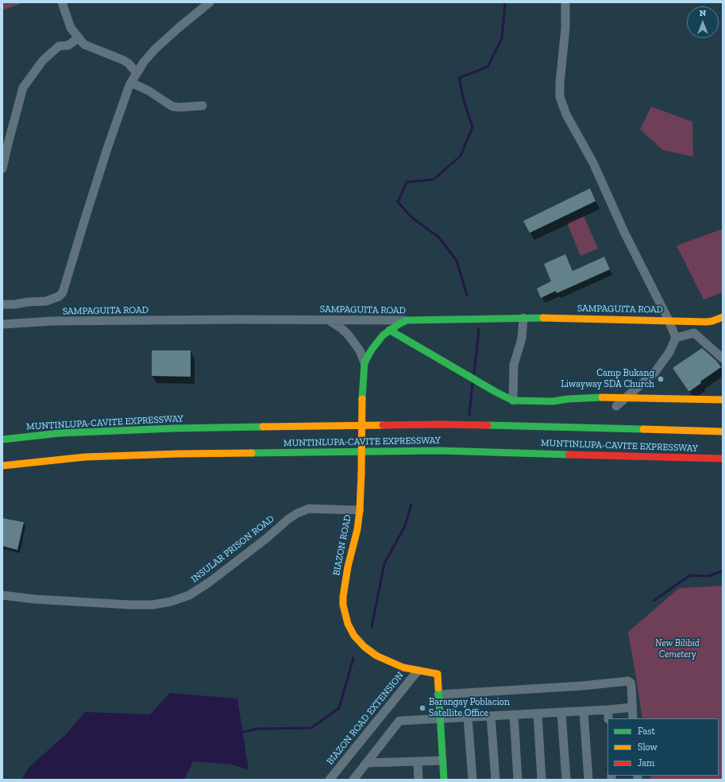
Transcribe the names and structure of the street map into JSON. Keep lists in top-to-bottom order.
{
  "streets": {
    "main road": ["SAMPAGUITA ROAD", "MUNTINLUPA-CAVITE EXPRESSWAY", "BIAZON ROAD"],
    "street": ["INSULAR PRISON ROAD", "BIAZON ROAD EXTENSION"]
  },
  "crossings": [
    ["SAMPAGUITA ROAD", "BIAZON ROAD"],
    ["BIAZON ROAD", "INSULAR PRISON ROAD"],
    ["BIAZON ROAD", "BIAZON ROAD EXTENSION"]
  ],
  "parks": ["New Bilibid Cemetery"],
  "places": ["Camp Bukang Liwayway SDA Church", "Barangay Poblacion Satellite Office"],
  "legend": ["Fast", "Slow", "Jam"],
  "north": "top"
}
